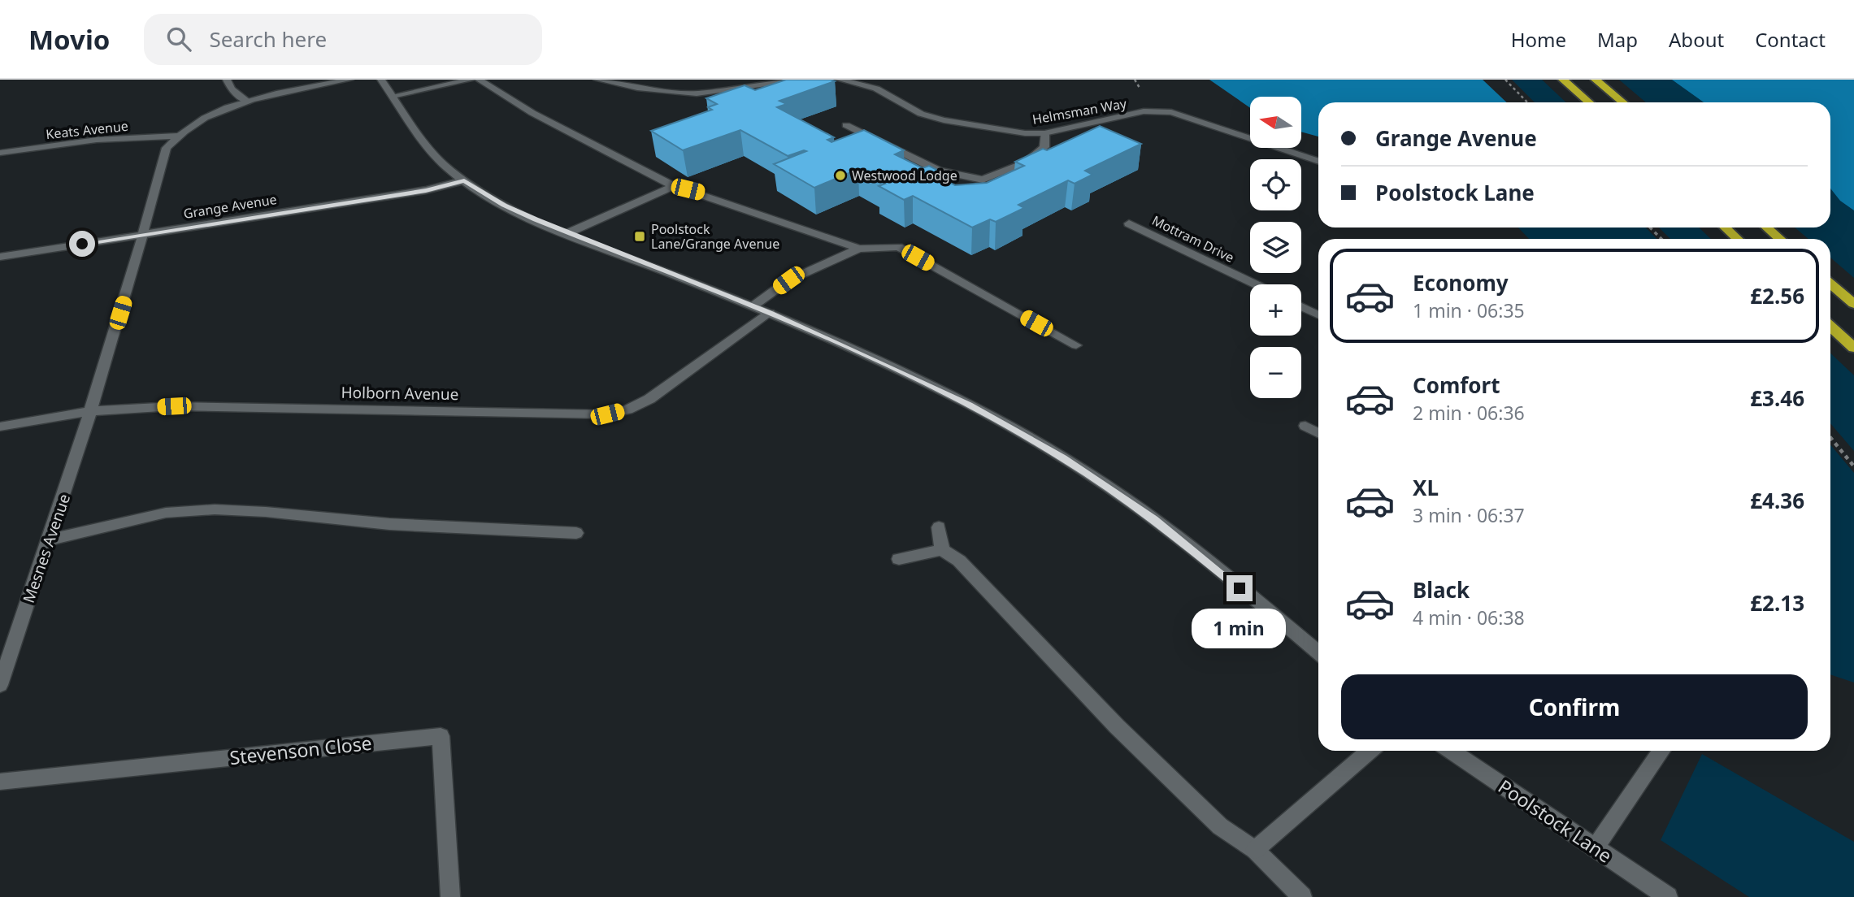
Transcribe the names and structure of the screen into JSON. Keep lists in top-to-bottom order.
{
  "streets": {
    "street": [
      "Helmsman Way",
      "Keats Avenue",
      "Grange Avenue",
      "Mottram Drive",
      "Holborn Avenue",
      "Mesnes Avenue",
      "Stevenson Close",
      "Poolstock Lane"
    ]
  },
  "crossings": [
    ["Keats Avenue", "Mesnes Avenue"],
    ["Grange Avenue", "Mesnes Avenue"],
    ["Holborn Avenue", "Mesnes Avenue"]
  ],
  "places": {
    "other": ["Westwood Lodge"],
    "transit": ["Poolstock Lane/Grange Avenue"]
  },
  "north": "left",
  "page": {
    "header": "Movio",
    "search": "Search here",
    "nav": [
      "Home",
      "Map",
      "About",
      "Contact"
    ],
    "map_buttons": ["+", "−"],
    "banner": ["Grange Avenue", "Poolstock Lane"],
    "list": [
      {
        "name": "Economy",
        "note": "1 min · 06:35",
        "value": "£2.56"
      },
      {
        "name": "Comfort",
        "note": "2 min · 06:36",
        "value": "£3.46"
      },
      {
        "name": "XL",
        "note": "3 min · 06:37",
        "value": "£4.36"
      },
      {
        "name": "Black",
        "note": "4 min · 06:38",
        "value": "£2.13"
      }
    ],
    "bubble": "1 min",
    "buttons": "Confirm"
  }
}
